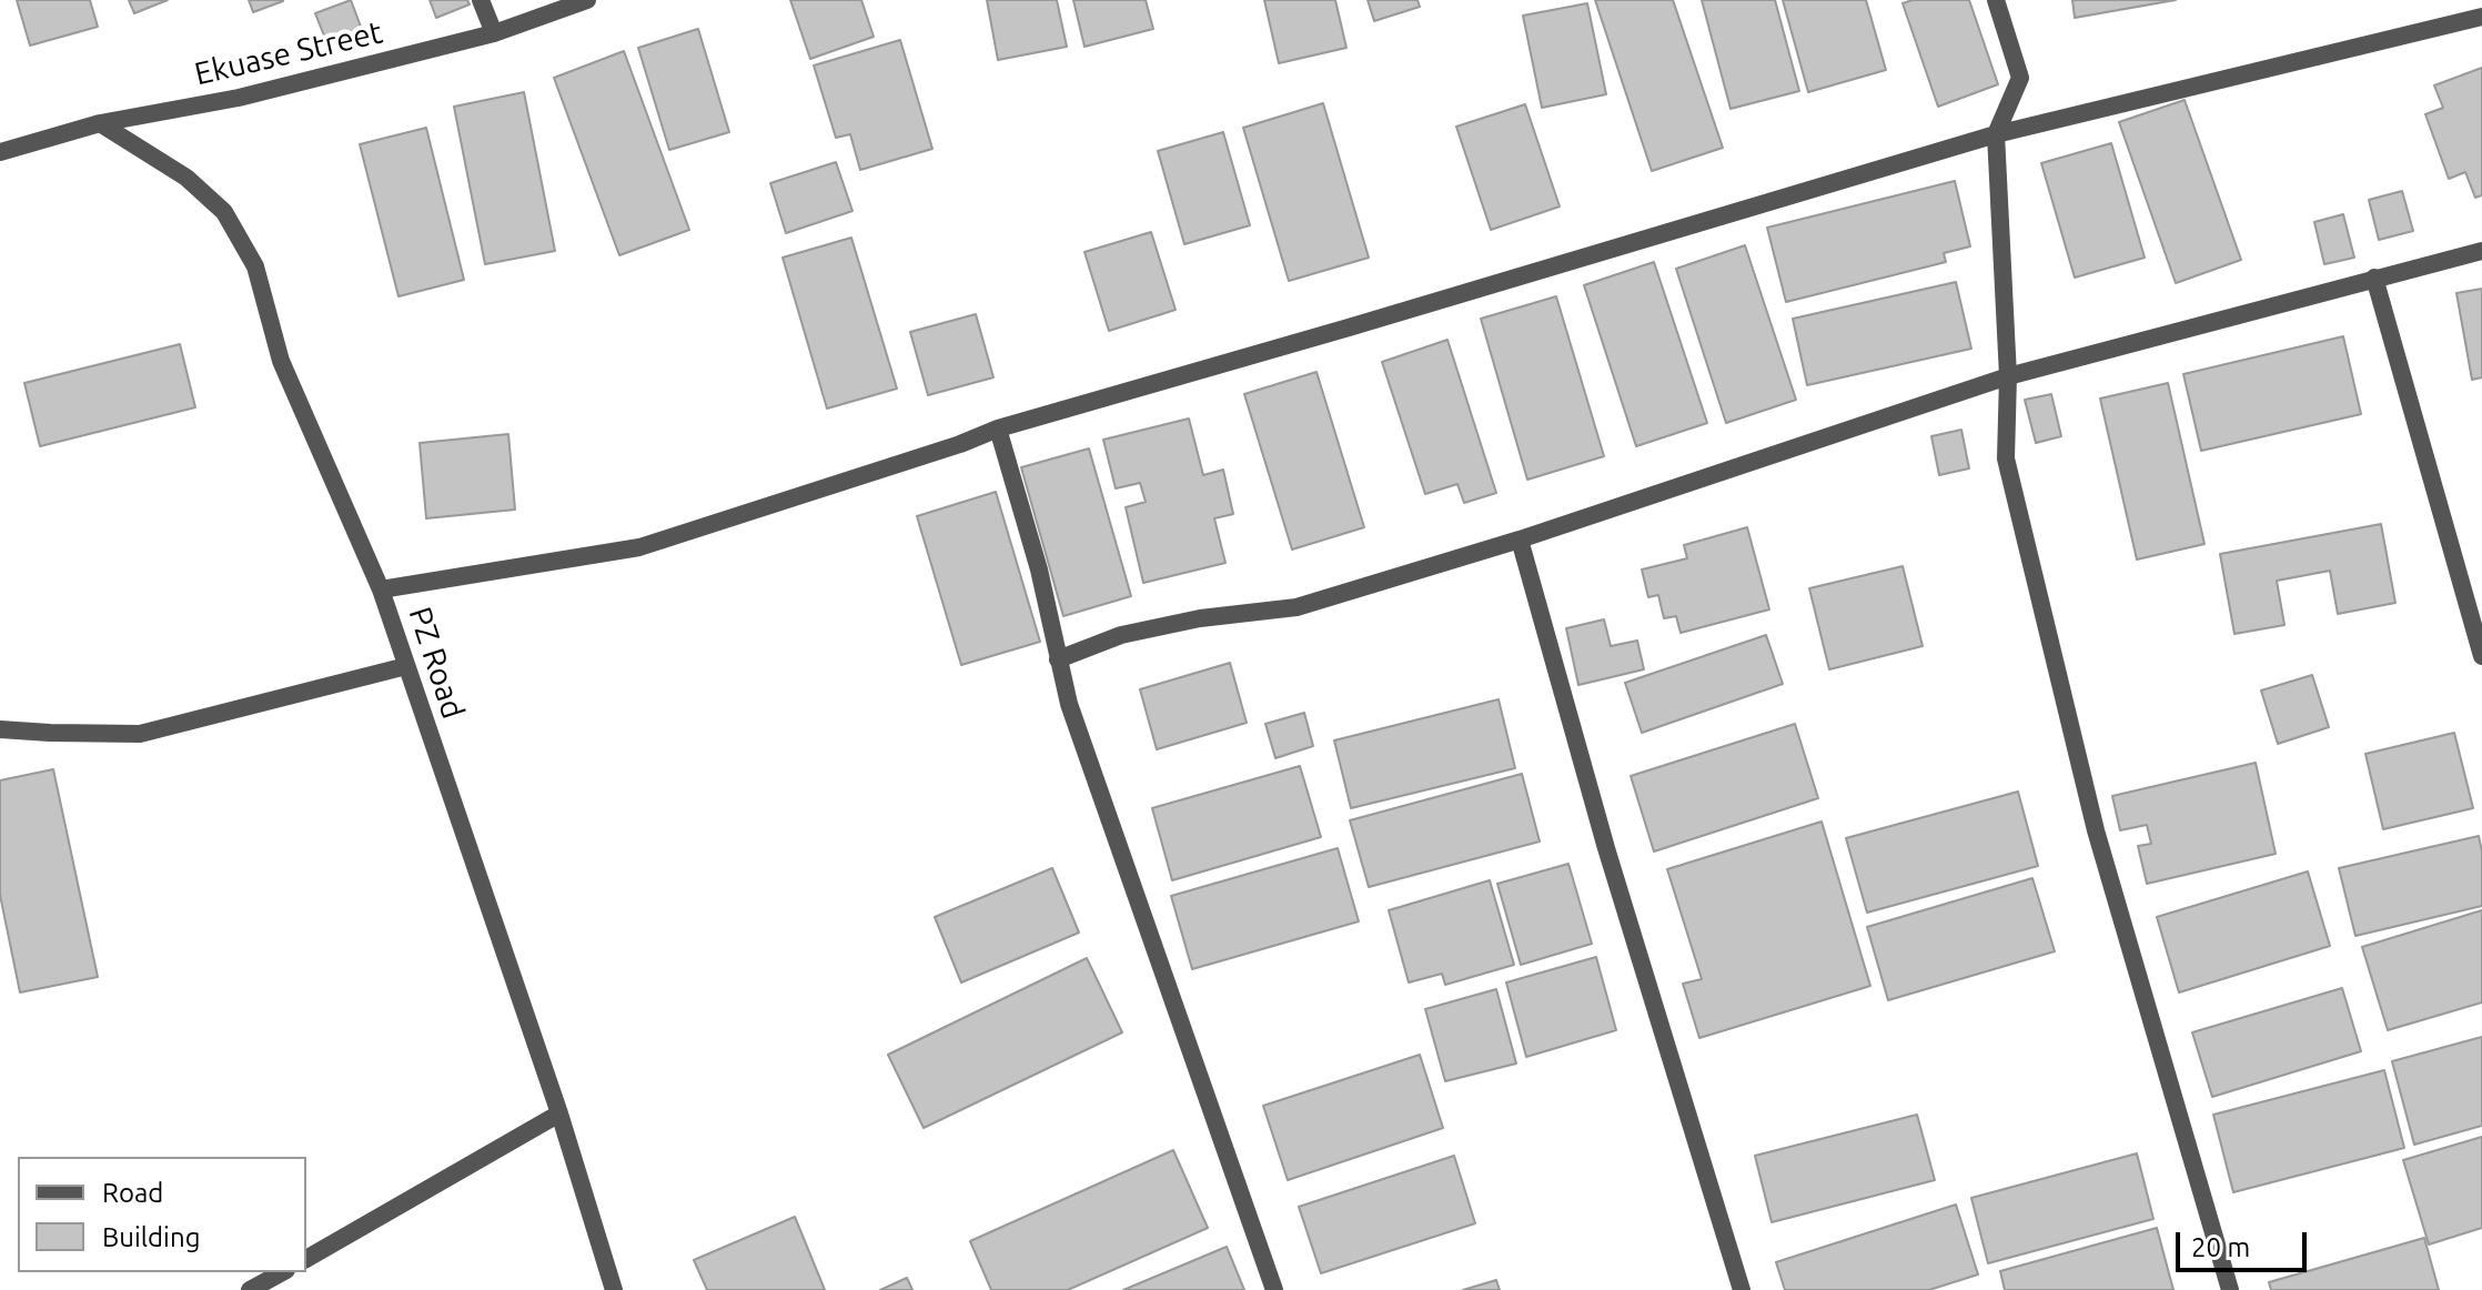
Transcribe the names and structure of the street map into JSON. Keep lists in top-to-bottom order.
{
  "streets": {
    "street": ["Ekuase Street", "PZ Road"]
  },
  "crossings": [
    ["Ekuase Street", "PZ Road"]
  ],
  "legend": ["Road", "Building"],
  "scale_bar": "20 m"
}
